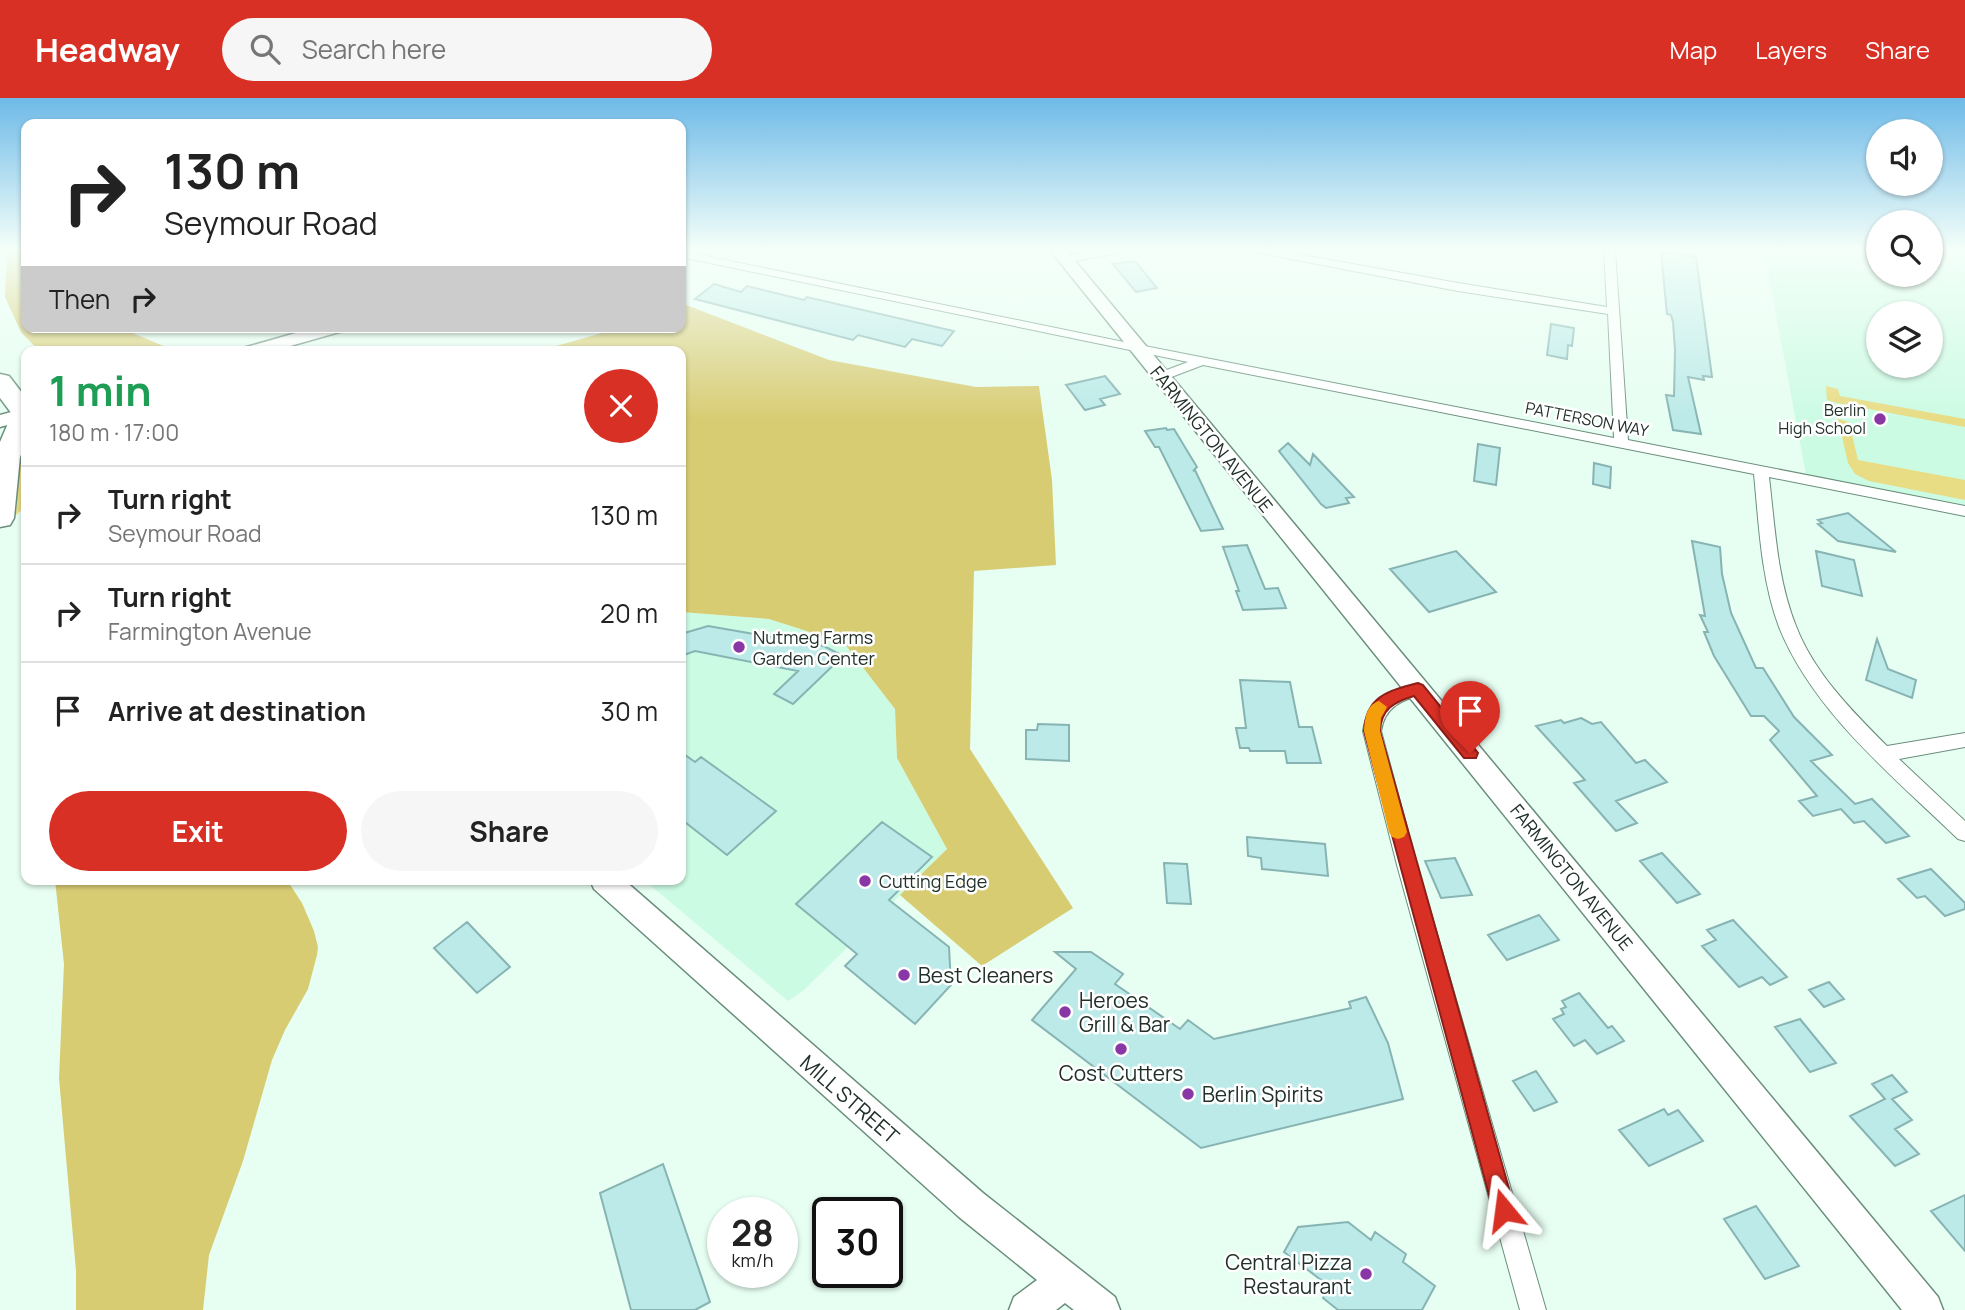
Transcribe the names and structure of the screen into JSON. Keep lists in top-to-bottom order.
{
  "streets": {
    "street": ["PATTERSON WAY", "FARMINGTON AVENUE", "MILL STREET"]
  },
  "crossings": [
    ["PATTERSON WAY", "FARMINGTON AVENUE"]
  ],
  "places": [
    "Berlin High School",
    "Nutmeg Farms Garden Center",
    "Cutting Edge",
    "Best Cleaners",
    "Heroes Grill & Bar",
    "Cost Cutters",
    "Berlin Spirits",
    "Central Pizza Restaurant"
  ],
  "page": {
    "header": "Headway",
    "search": "Search here",
    "nav": ["Map", "Layers", "Share"],
    "turn": ["130 m", "Seymour Road"],
    "then": "Then",
    "heading": ["1 min", "180 m · 17:00"],
    "list": [
      {
        "name": "Turn right",
        "note": "Seymour Road",
        "value": "130 m"
      },
      {
        "name": "Turn right",
        "note": "Farmington Avenue",
        "value": "20 m"
      },
      {
        "name": "Arrive at destination",
        "value": "30 m"
      }
    ],
    "buttons": ["Exit", "Share"],
    "speed": "28 km/h",
    "limit": "30"
  }
}
